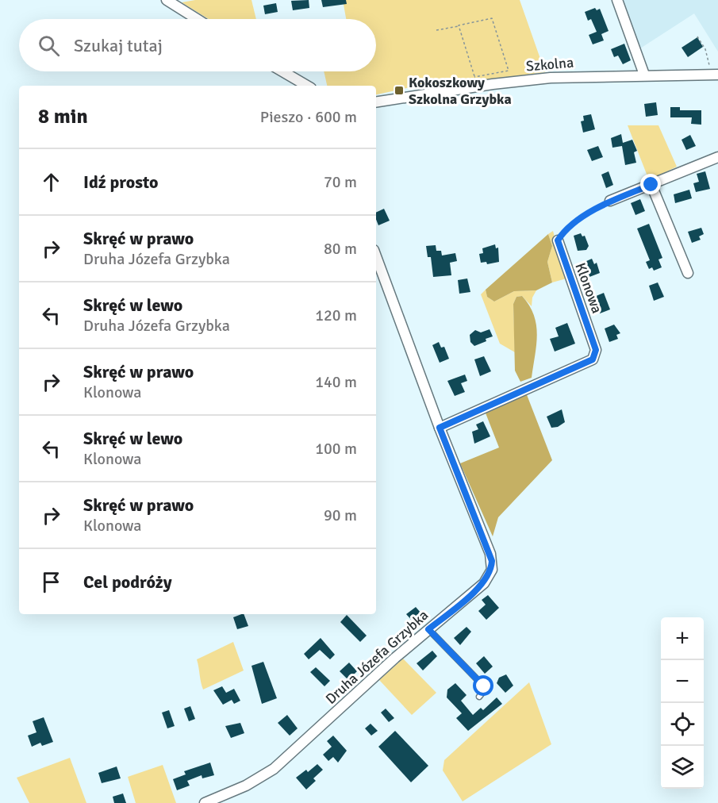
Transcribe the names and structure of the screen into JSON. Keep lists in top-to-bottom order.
{
  "streets": {
    "street": ["Szkolna", "Klonowa", "Druha Józefa Grzybka"]
  },
  "crossings": [
    ["Klonowa", "Druha Józefa Grzybka"]
  ],
  "places": {
    "transit": ["Kokoszkowy Szkolna Grzybka"]
  },
  "page": {
    "search": "Szukaj tutaj",
    "heading": ["8 min", "Pieszo · 600 m"],
    "list": [
      ["Idź prosto", "70 m"],
      ["Skręć w prawo", "Druha Józefa Grzybka", "80 m"],
      ["Skręć w lewo", "Druha Józefa Grzybka", "120 m"],
      ["Skręć w prawo", "Klonowa", "140 m"],
      ["Skręć w lewo", "Klonowa", "100 m"],
      ["Skręć w prawo", "Klonowa", "90 m"],
      "Cel podróży"
    ],
    "map_buttons": ["+", "−"]
  }
}
